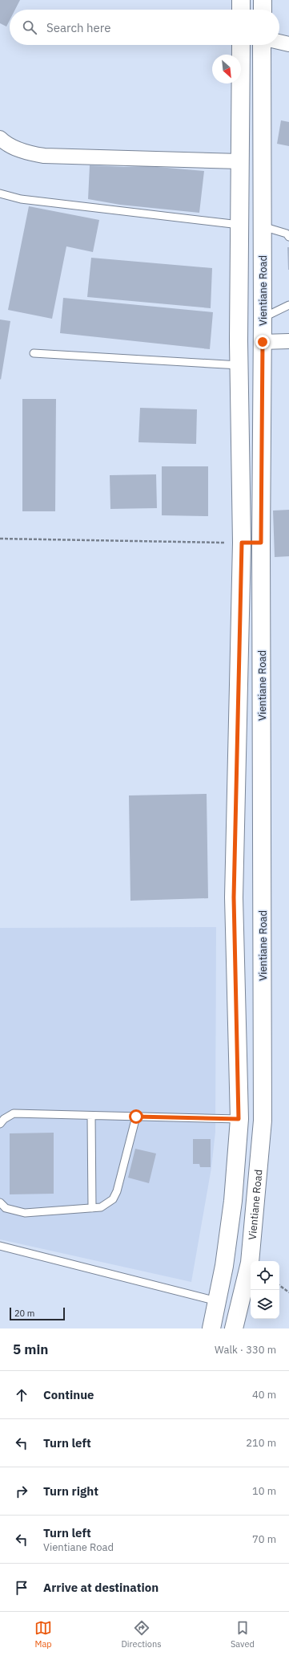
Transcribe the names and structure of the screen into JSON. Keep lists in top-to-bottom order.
{
  "streets": {
    "main road": ["Vientiane Road"]
  },
  "scale_bar": "20 m",
  "north": "bottom right",
  "page": {
    "search": "Search here",
    "scale": "20 m",
    "heading": ["5 min", "Walk · 330 m"],
    "list": [
      ["Continue", "40 m"],
      ["Turn left", "210 m"],
      ["Turn right", "10 m"],
      ["Turn left", "Vientiane Road", "70 m"],
      "Arrive at destination"
    ],
    "nav": ["Map", "Directions", "Saved"]
  }
}
